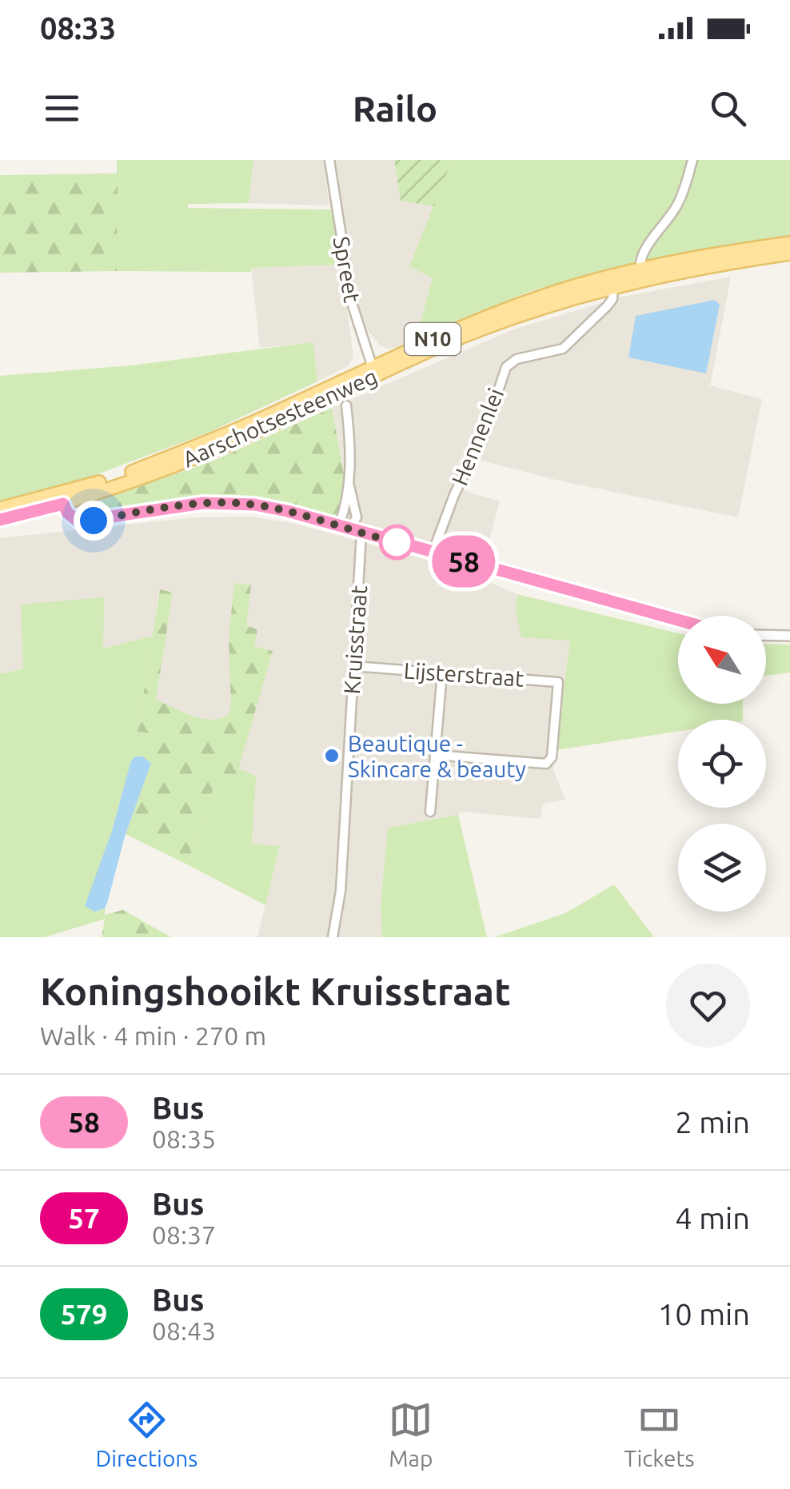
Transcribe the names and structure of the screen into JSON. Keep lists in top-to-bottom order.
{
  "streets": {
    "main road": ["N10", "Aarschotsesteenweg"],
    "street": [
      "Spreet",
      "Hennenlei",
      "Kruisstraat",
      "Lijsterstraat"
    ]
  },
  "crossings": [
    ["Spreet", "Aarschotsesteenweg"],
    ["Aarschotsesteenweg", "Hennenlei"],
    ["Kruisstraat", "Lijsterstraat"]
  ],
  "places": ["Beautique - Skincare & beauty"],
  "lines": ["bus line 58"],
  "north": "top left",
  "page": {
    "status": "08:33",
    "header": "Railo",
    "on_map": "58",
    "heading": ["Koningshooikt Kruisstraat", "Walk · 4 min · 270 m"],
    "list": [
      {
        "mark": "58",
        "name": "Bus",
        "note": "08:35",
        "value": "2 min"
      },
      {
        "mark": "57",
        "name": "Bus",
        "note": "08:37",
        "value": "4 min"
      },
      {
        "mark": "579",
        "name": "Bus",
        "note": "08:43",
        "value": "10 min"
      }
    ],
    "tabs": ["Directions", "Map", "Tickets"]
  }
}
